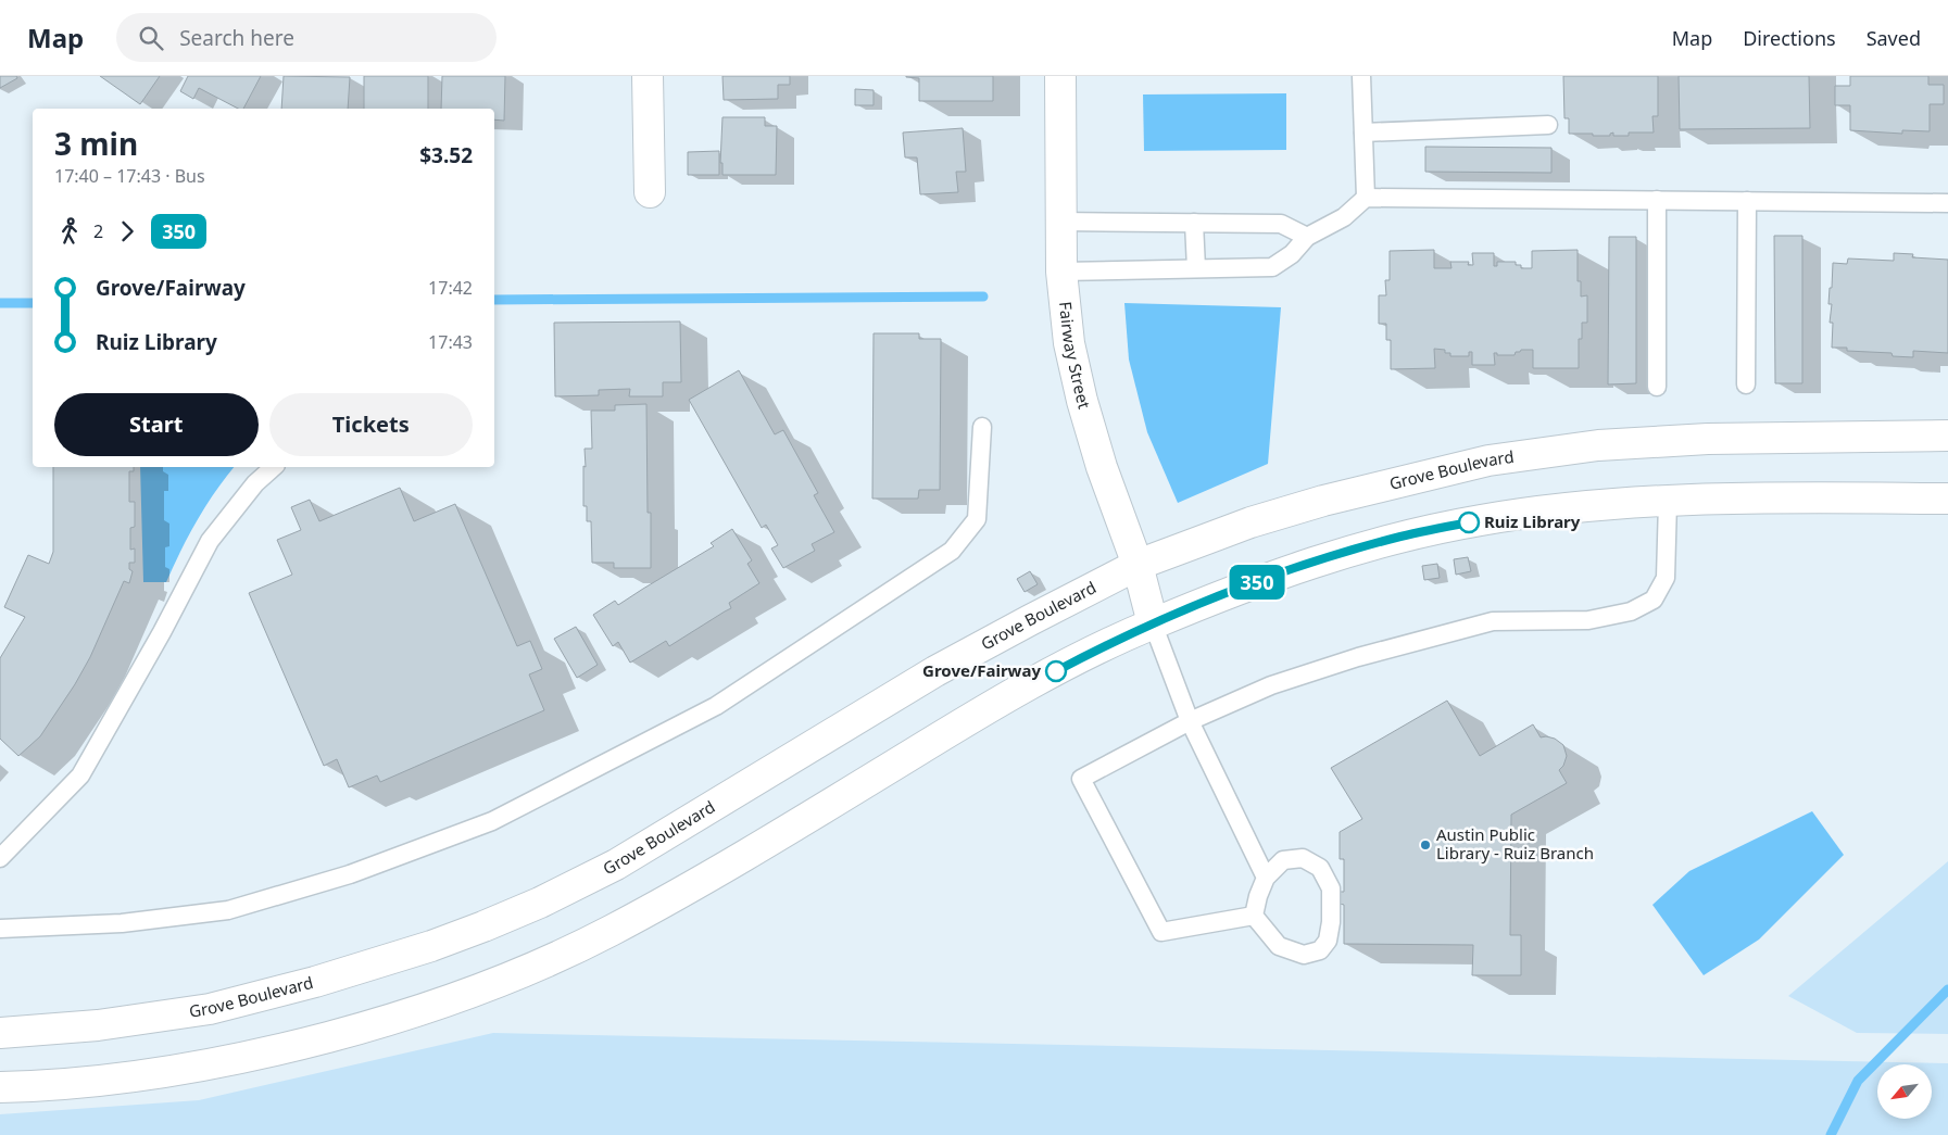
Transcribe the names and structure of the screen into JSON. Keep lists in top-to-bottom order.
{
  "streets": {
    "street": ["Fairway Street", "Grove Boulevard"]
  },
  "crossings": [
    ["Fairway Street", "Grove Boulevard"]
  ],
  "places": ["Ruiz Library", "Grove/Fairway", "Austin Public Library - Ruiz Branch"],
  "lines": ["bus line 350"],
  "north": "bottom left",
  "page": {
    "header": "Map",
    "search": "Search here",
    "nav": ["Map", "Directions", "Saved"],
    "on_map": "350",
    "heading": ["3 min", "17:40 – 17:43 · Bus", "$3.52"],
    "legs": ["2", "350"],
    "list": [
      {
        "name": "Grove/Fairway",
        "value": "17:42"
      },
      {
        "name": "Ruiz Library",
        "value": "17:43"
      }
    ],
    "buttons": ["Start", "Tickets"]
  }
}
